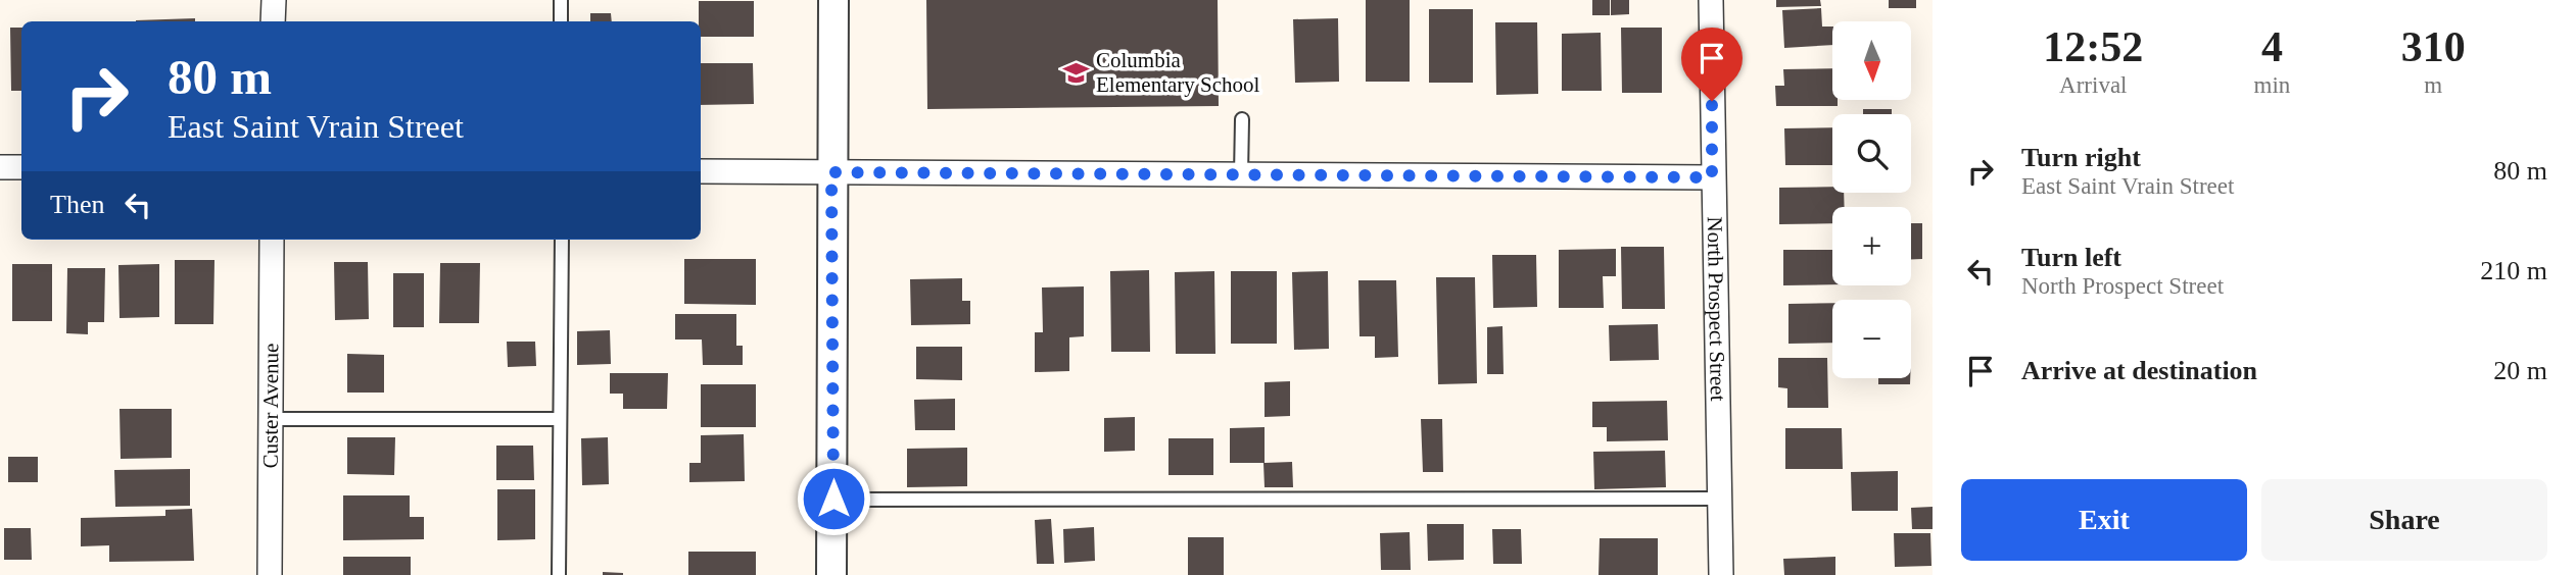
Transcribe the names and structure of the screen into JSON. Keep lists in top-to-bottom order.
{
  "streets": {
    "street": ["North Prospect Street", "Custer Avenue"]
  },
  "places": {
    "school or university": ["Columbia Elementary School"]
  },
  "north": "bottom",
  "page": {
    "eta": [
      "12:52",
      "Arrival",
      "4",
      "min",
      "310",
      "m"
    ],
    "map_buttons": ["+", "−"],
    "turn": ["80 m", "East Saint Vrain Street"],
    "list": [
      {
        "name": "Turn right",
        "note": "East Saint Vrain Street",
        "value": "80 m"
      },
      {
        "name": "Turn left",
        "note": "North Prospect Street",
        "value": "210 m"
      },
      {
        "name": "Arrive at destination",
        "value": "20 m"
      }
    ],
    "then": "Then",
    "buttons": ["Exit", "Share"]
  }
}
